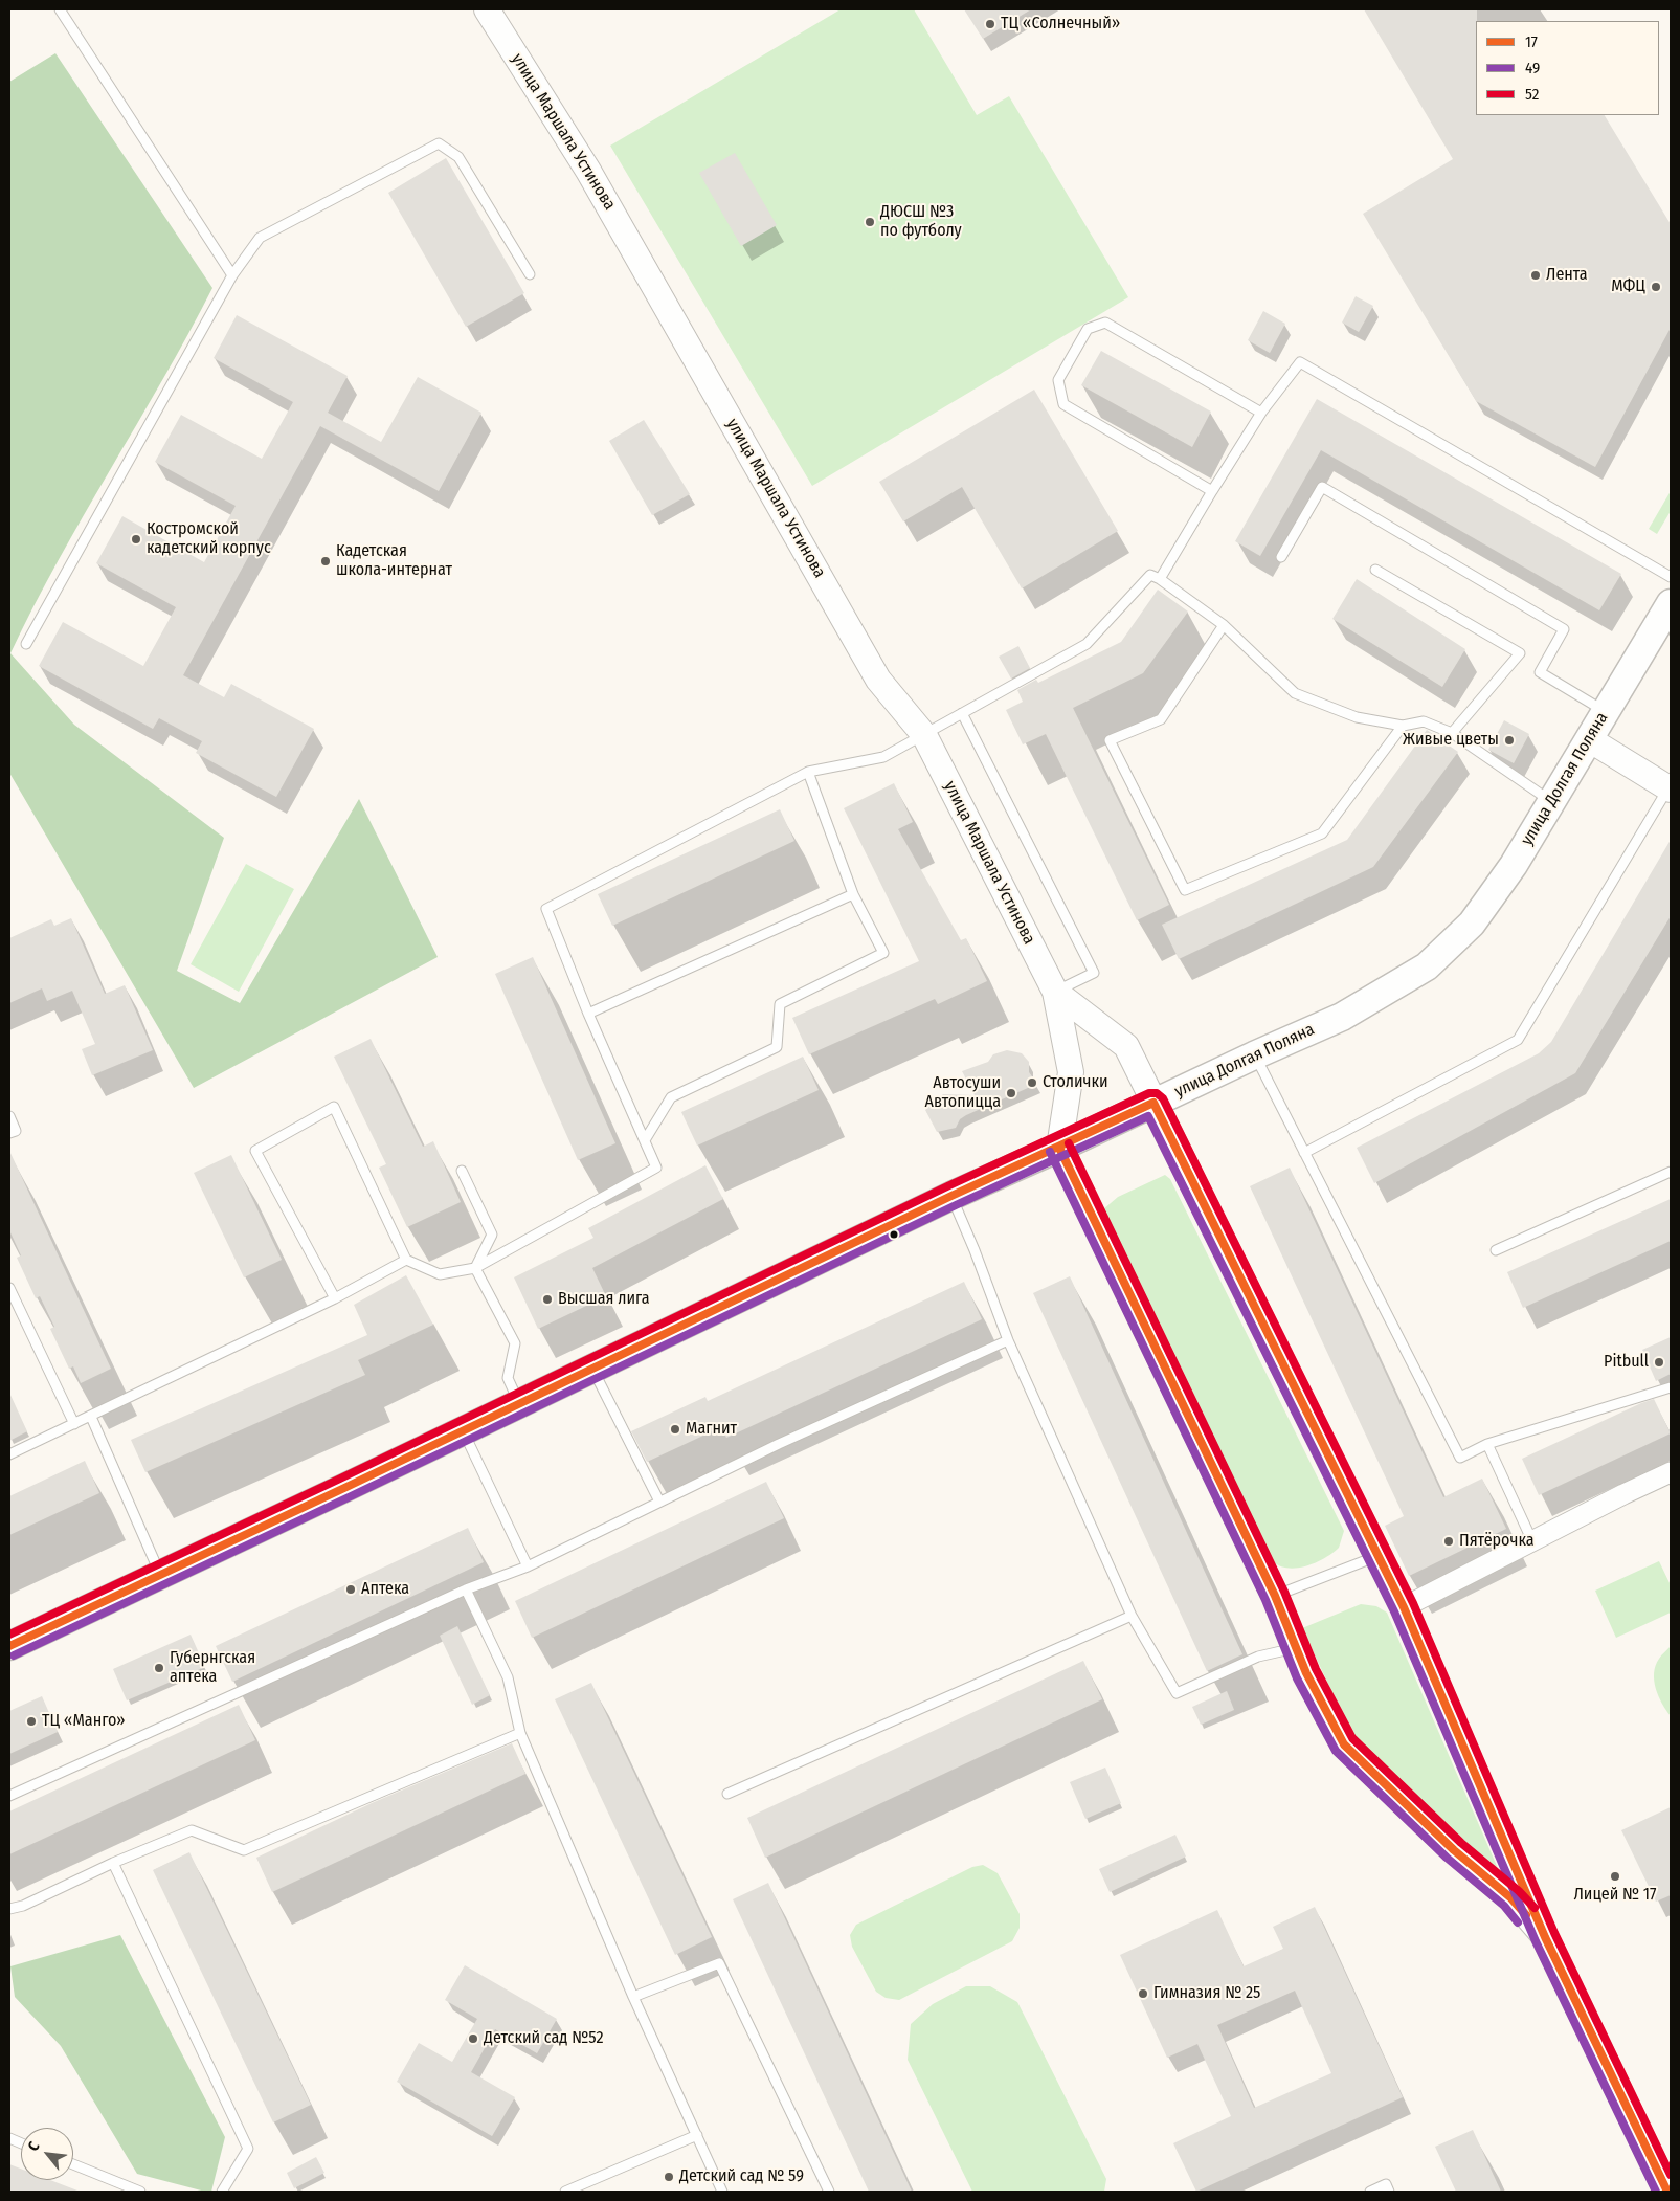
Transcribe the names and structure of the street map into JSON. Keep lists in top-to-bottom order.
{
  "streets": {
    "main road": ["улица Долгая Поляна"],
    "street": ["улица Маршала Устинова"]
  },
  "crossings": [
    ["улица Маршала Устинова", "улица Долгая Поляна"]
  ],
  "places": [
    "ТЦ «Солнечный»",
    "ДЮСШ №3 по футболу",
    "Лента",
    "МФЦ",
    "Костромской кадетский корпус",
    "Кадетская школа-интернат",
    "Живые цветы",
    "Столички",
    "Автосуши Автопицца",
    "Высшая лига",
    "Pitbull",
    "Магнит",
    "Пятёрочка",
    "Аптека",
    "Губернгская аптека",
    "ТЦ «Манго»",
    "Лицей № 17",
    "Гимназия № 25",
    "Детский сад №52",
    "Детский сад № 59"
  ],
  "lines": ["transit line 52", "transit line 17", "transit line 49"],
  "legend": ["17", "49", "52"],
  "north": "top left"
}
